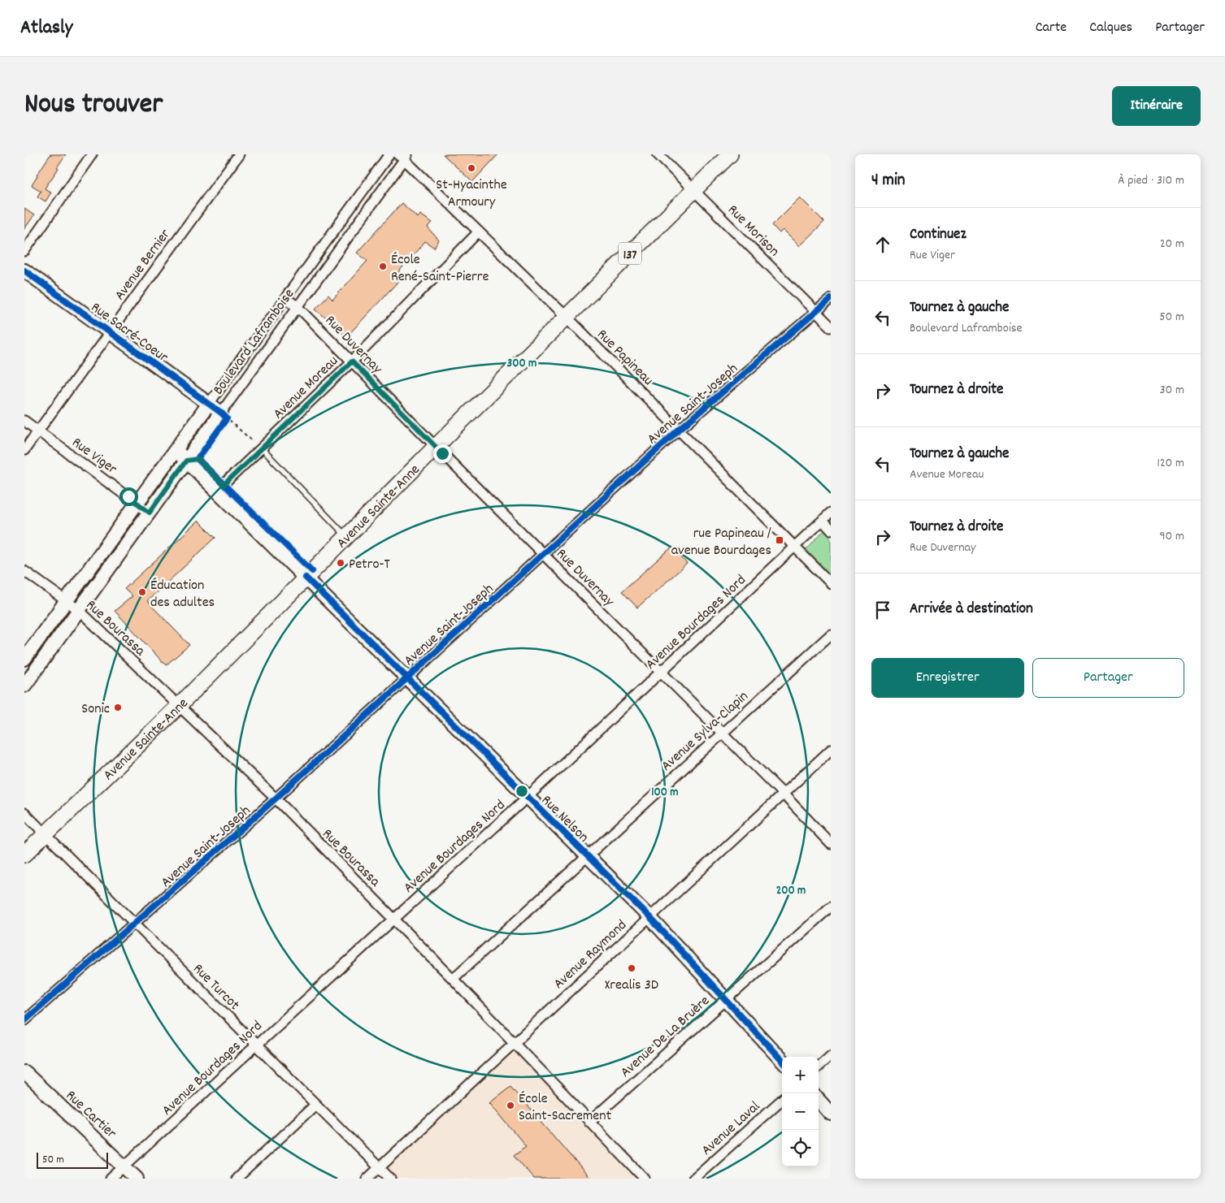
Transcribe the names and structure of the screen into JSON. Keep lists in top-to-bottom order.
{
  "streets": {
    "main road": ["137", "Avenue Sainte-Anne"],
    "street": [
      "Rue Morison",
      "Avenue Bernier",
      "Rue Sacré-Coeur",
      "Boulevard Laframboise",
      "Rue Duvernay",
      "Rue Papineau",
      "Avenue Moreau",
      "Avenue Saint-Joseph",
      "Rue Viger",
      "Avenue Bourdages Nord",
      "Rue Bourassa",
      "Avenue Sylva-Clapin",
      "Rue Nelson",
      "Avenue Raymond",
      "Rue Turcot",
      "Avenue De La Bruère",
      "Rue Cartier",
      "Avenue Laval"
    ]
  },
  "crossings": [
    ["Rue Morison", "Avenue Saint-Joseph"],
    ["Rue Morison", "Avenue Sainte-Anne"],
    ["Avenue Bernier", "Rue Sacré-Coeur"],
    ["Avenue Bernier", "Rue Viger"],
    ["Rue Sacré-Coeur", "Boulevard Laframboise"],
    ["Boulevard Laframboise", "Rue Duvernay"],
    ["Boulevard Laframboise", "Rue Papineau"],
    ["Boulevard Laframboise", "Rue Viger"],
    ["Boulevard Laframboise", "Rue Bourassa"],
    ["Boulevard Laframboise", "Rue Nelson"],
    ["Rue Duvernay", "Avenue Moreau"],
    ["Rue Duvernay", "Avenue Saint-Joseph"],
    ["Rue Duvernay", "Avenue Sainte-Anne"],
    ["Rue Duvernay", "Avenue Bourdages Nord"],
    ["Rue Duvernay", "Avenue Sylva-Clapin"],
    ["Rue Duvernay", "Avenue Raymond"],
    ["Rue Papineau", "Avenue Moreau"],
    ["Rue Papineau", "Avenue Saint-Joseph"],
    ["Rue Papineau", "Avenue Sainte-Anne"],
    ["Rue Papineau", "Avenue Bourdages Nord"],
    ["Avenue Moreau", "Rue Nelson"],
    ["Avenue Saint-Joseph", "Rue Bourassa"],
    ["Avenue Saint-Joseph", "Rue Nelson"],
    ["Avenue Saint-Joseph", "Rue Turcot"],
    ["Avenue Sainte-Anne", "Rue Bourassa"],
    ["Avenue Sainte-Anne", "Rue Nelson"],
    ["Avenue Sainte-Anne", "Rue Turcot"],
    ["Avenue Bourdages Nord", "Rue Bourassa"],
    ["Avenue Bourdages Nord", "Rue Nelson"],
    ["Avenue Bourdages Nord", "Rue Turcot"],
    ["Avenue Bourdages Nord", "Rue Cartier"],
    ["Rue Bourassa", "Avenue Sylva-Clapin"],
    ["Rue Bourassa", "Avenue Raymond"],
    ["Rue Bourassa", "Avenue De La Bruère"],
    ["Avenue Sylva-Clapin", "Rue Nelson"],
    ["Rue Nelson", "Avenue Raymond"],
    ["Rue Nelson", "Avenue De La Bruère"],
    ["Avenue Raymond", "Rue Turcot"]
  ],
  "places": {
    "other": [
      "St-Hyacinthe Armoury",
      "École René-Saint-Pierre",
      "Petro-T",
      "Éducation des adultes",
      "Sonic",
      "Xrealis 3D",
      "École Saint-Sacrement"
    ],
    "transit": ["rue Papineau / avenue Bourdages"]
  },
  "scale_bar": "50 m",
  "page": {
    "header": "Atlasly",
    "nav": ["Carte", "Calques", "Partager"],
    "title": "Nous trouver",
    "buttons": [
      "Itinéraire",
      ["Enregistrer", "Partager"]
    ],
    "heading": ["4 min", "À pied · 310 m"],
    "list": [
      ["Continuez", "Rue Viger", "20 m"],
      ["Tournez à gauche", "Boulevard Laframboise", "50 m"],
      ["Tournez à droite", "30 m"],
      ["Tournez à gauche", "Avenue Moreau", "120 m"],
      ["Tournez à droite", "Rue Duvernay", "90 m"],
      "Arrivée à destination"
    ],
    "map_buttons": ["+", "−"],
    "scale": "50 m"
  },
  "rings": ["300 m", "100 m", "200 m"]
}
